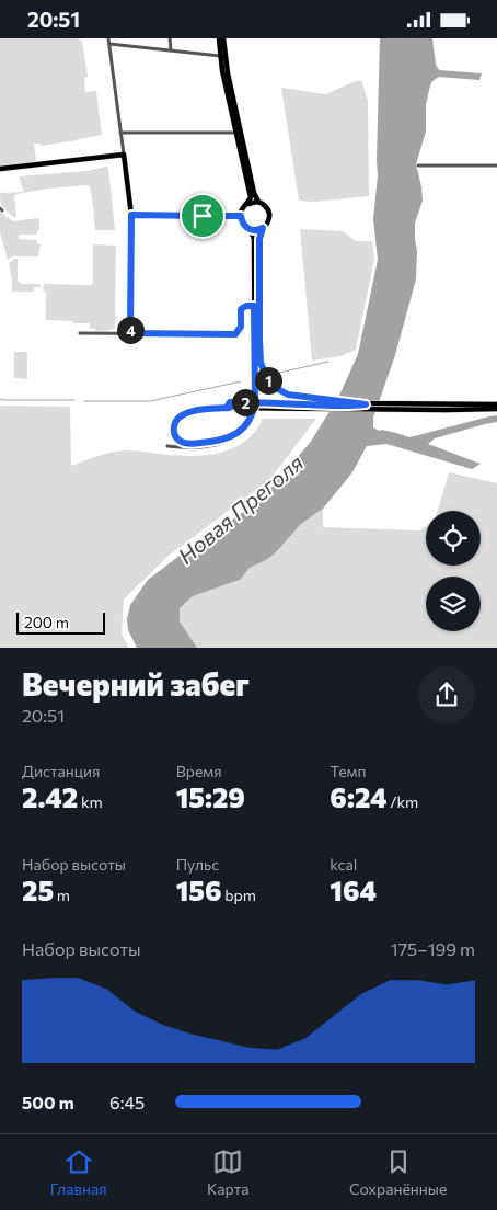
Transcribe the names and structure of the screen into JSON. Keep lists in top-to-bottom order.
{
  "water": ["Новая Преголя"],
  "scale_bar": "200 m",
  "page": {
    "status": "20:51",
    "pins": ["4", "1", "2"],
    "scale": "200 m",
    "heading": ["Вечерний забег", "20:51"],
    "stats": [
      ["Дистанция", "2.42 km"],
      ["Время", "15:29"],
      ["Темп", "6:24 /km"],
      ["Набор высоты", "25 m"],
      ["Пульс", "156 bpm"],
      ["kcal", "164"]
    ],
    "chart": ["Набор высоты", "175–199 m"],
    "list": [
      {
        "name": "500 m",
        "note": "6:45"
      }
    ],
    "tabs": ["Главная", "Карта", "Сохранённые"]
  }
}
